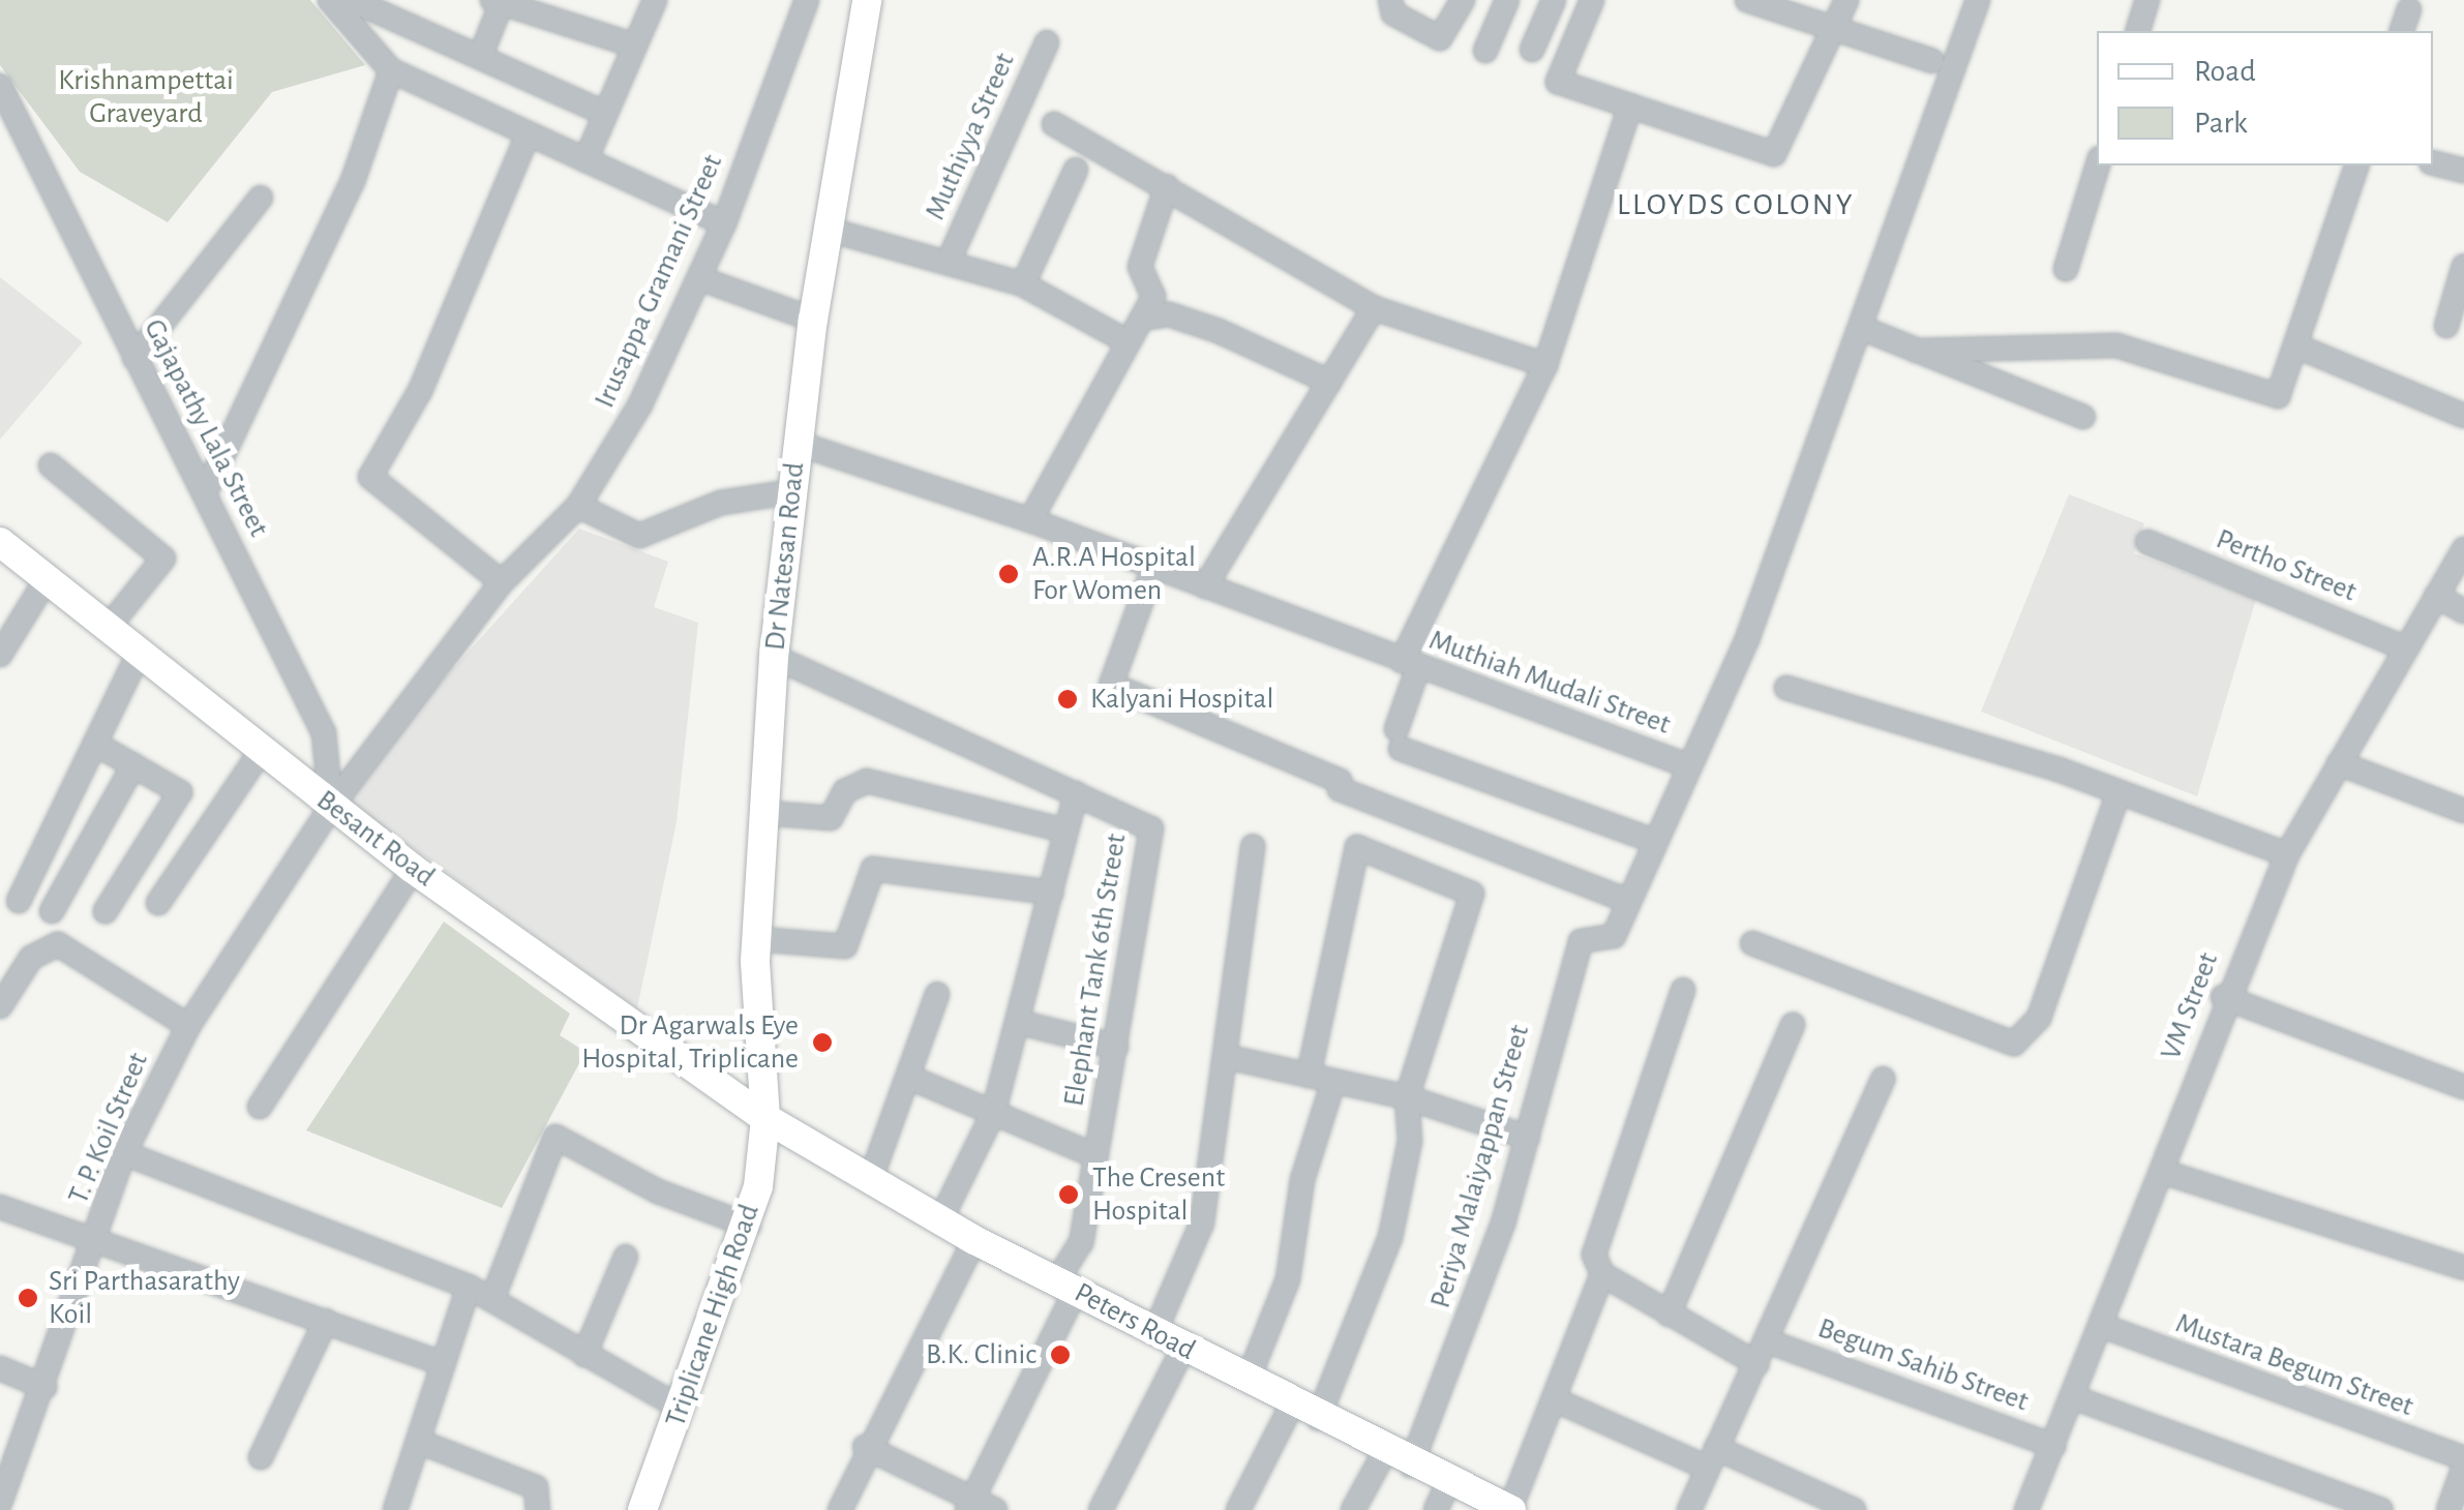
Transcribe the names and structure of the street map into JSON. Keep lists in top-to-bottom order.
{
  "streets": {
    "main road": [
      "Dr Natesan Road",
      "Besant Road",
      "Triplicane High Road",
      "Peters Road"
    ],
    "street": [
      "Muthiyya Street",
      "Irusappa Gramani Street",
      "Gajapathy Lala Street",
      "Pertho Street",
      "Muthiah Mudali Street",
      "Elephant Tank 6th Street",
      "VM Street",
      "T. P. Koil Street",
      "Periya Malaiyappan Street",
      "Begum Sahib Street",
      "Mustara Begum Street"
    ]
  },
  "crossings": [
    ["Irusappa Gramani Street", "Gajapathy Lala Street"],
    ["Irusappa Gramani Street", "Besant Road"],
    ["Irusappa Gramani Street", "T. P. Koil Street"],
    ["Gajapathy Lala Street", "Besant Road"],
    ["Gajapathy Lala Street", "T. P. Koil Street"],
    ["Dr Natesan Road", "Muthiah Mudali Street"],
    ["Dr Natesan Road", "Besant Road"],
    ["Dr Natesan Road", "Elephant Tank 6th Street"],
    ["Dr Natesan Road", "Triplicane High Road"],
    ["Dr Natesan Road", "Peters Road"],
    ["Pertho Street", "VM Street"],
    ["Besant Road", "T. P. Koil Street"],
    ["Besant Road", "Triplicane High Road"],
    ["Besant Road", "Peters Road"],
    ["Elephant Tank 6th Street", "Peters Road"],
    ["VM Street", "Begum Sahib Street"],
    ["VM Street", "Mustara Begum Street"],
    ["Periya Malaiyappan Street", "Peters Road"],
    ["Triplicane High Road", "Peters Road"]
  ],
  "districts": ["LLOYDS COLONY"],
  "parks": ["Krishnampettai Graveyard"],
  "places": [
    "A.R.A Hospital For Women",
    "Kalyani Hospital",
    "Dr Agarwals Eye Hospital, Triplicane",
    "The Cresent Hospital",
    "Sri Parthasarathy Koil",
    "B.K. Clinic"
  ],
  "legend": ["Road", "Park"]
}
